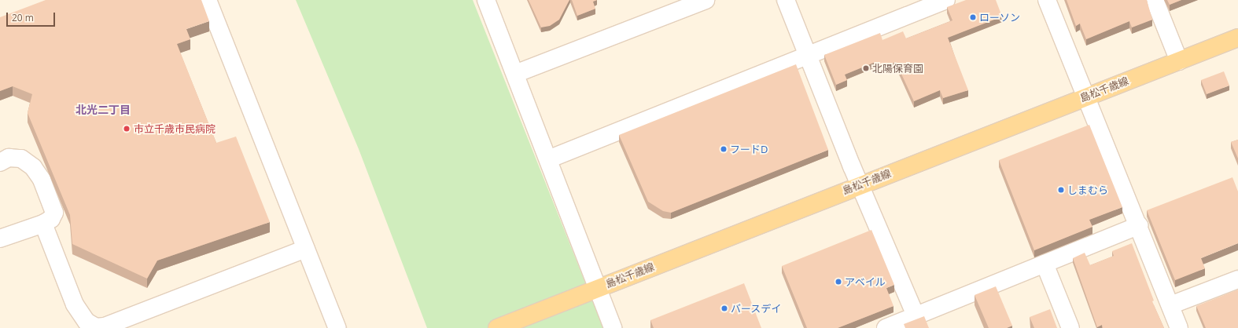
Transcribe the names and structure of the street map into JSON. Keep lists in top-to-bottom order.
{
  "streets": {
    "main road": ["島松千歳線"]
  },
  "districts": ["北光二丁目"],
  "places": [
    "ローソン",
    "北陽保育園",
    "市立千歳市民病院",
    "フードD",
    "しまむら",
    "アベイル",
    "バースデイ"
  ],
  "scale_bar": "20 m"
}
